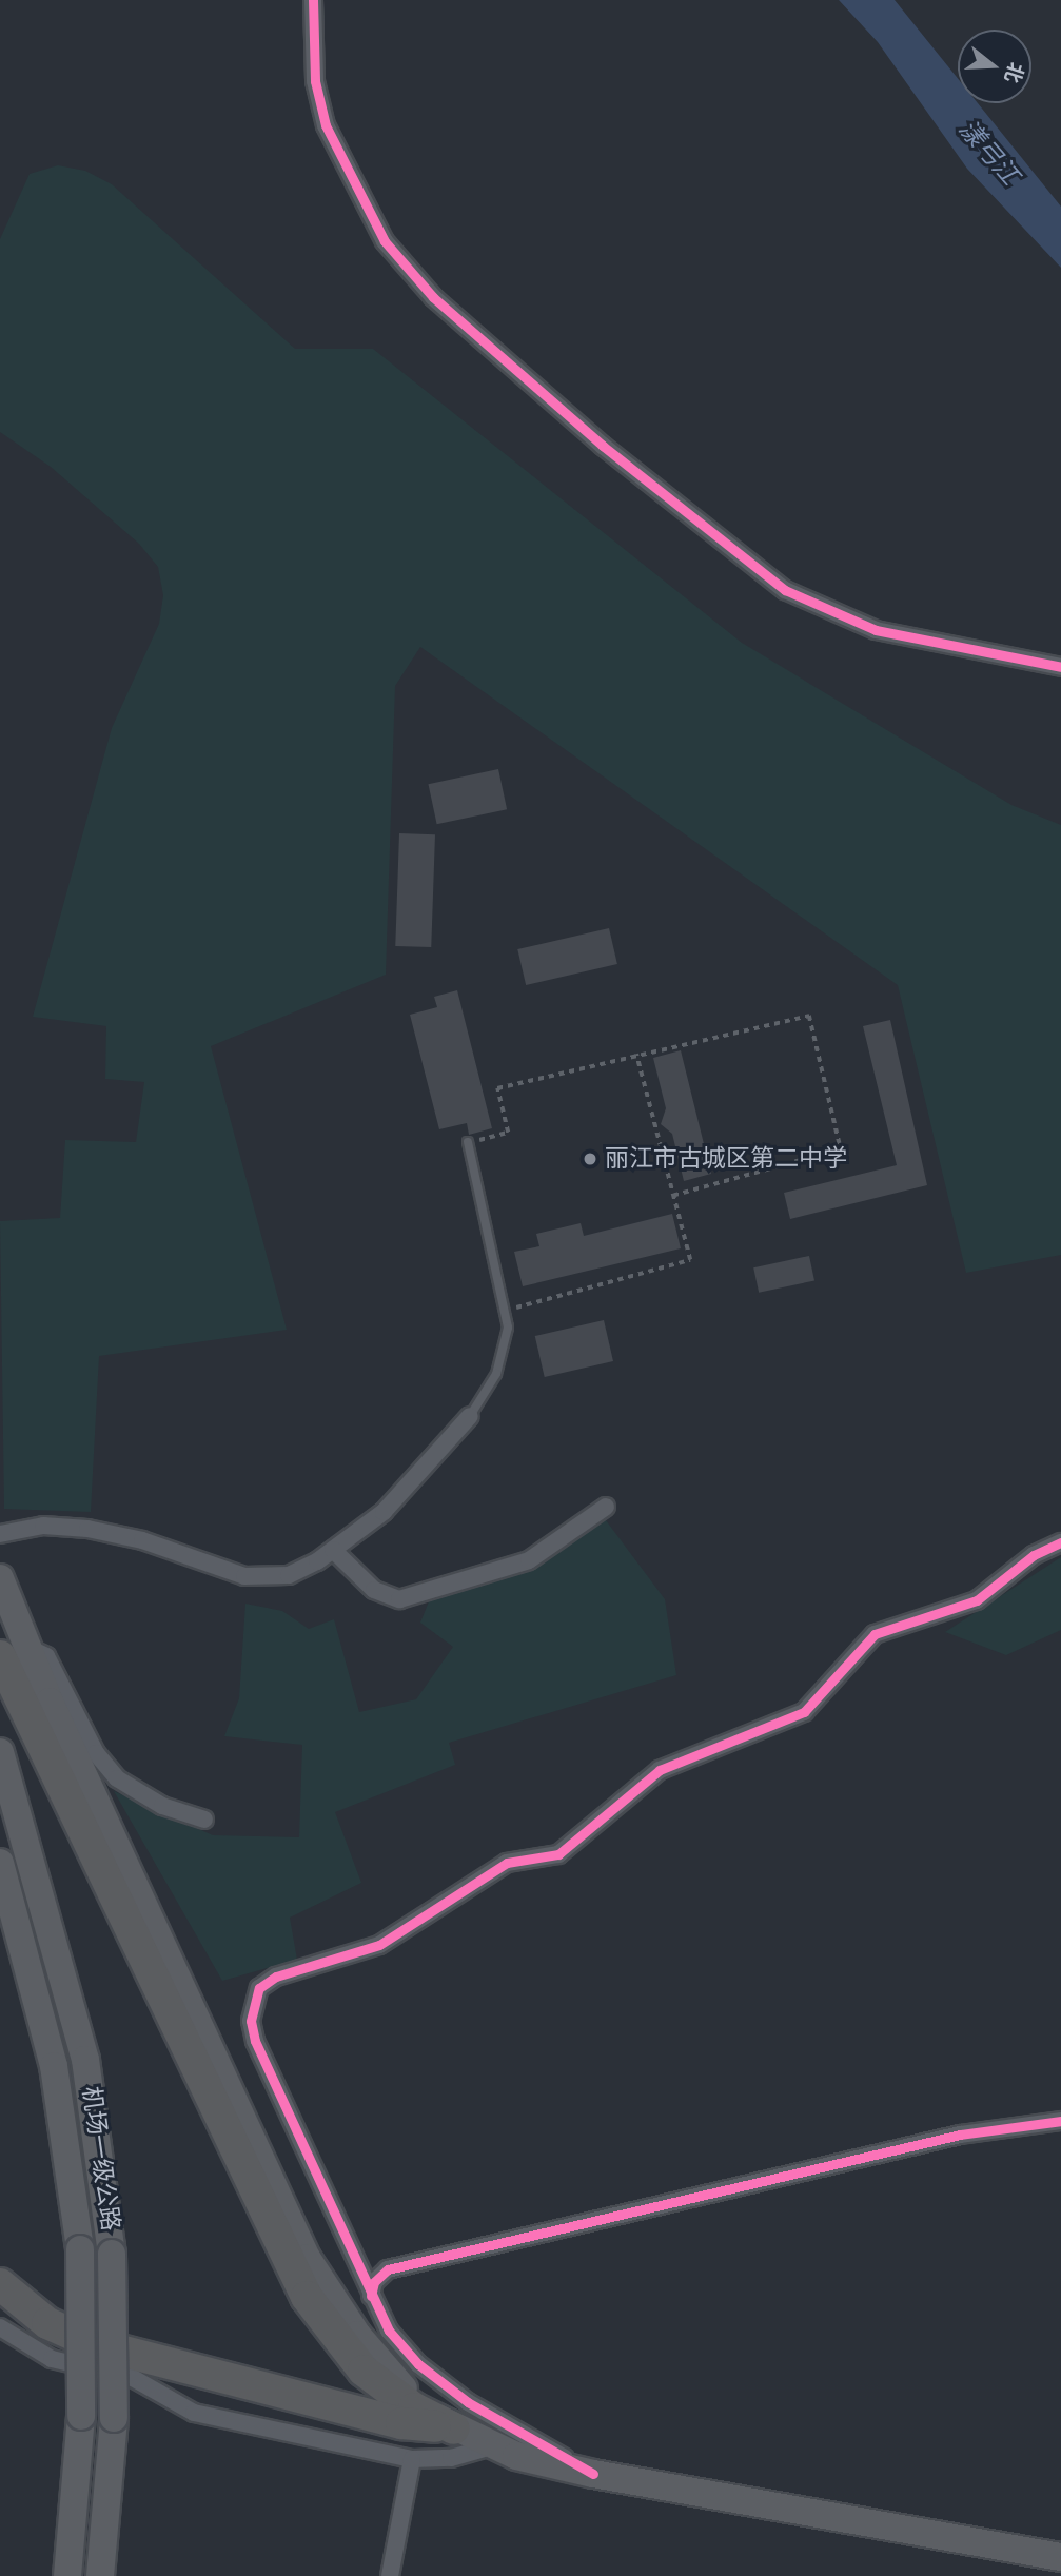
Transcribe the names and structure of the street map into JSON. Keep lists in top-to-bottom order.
{
  "streets": {
    "highway": ["机场一级公路"]
  },
  "water": ["漾弓江"],
  "places": ["丽江市古城区第二中学"],
  "north": "right"
}
